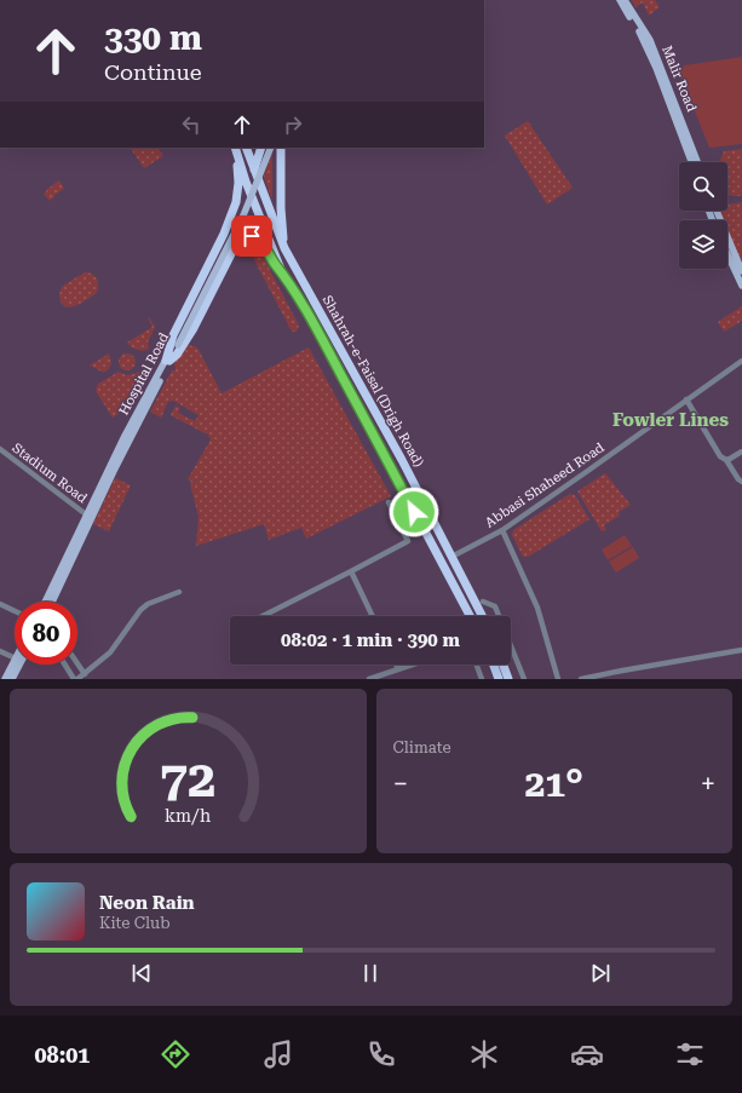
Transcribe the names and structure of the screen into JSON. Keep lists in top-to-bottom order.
{
  "streets": {
    "highway": ["Shahrah-e-Faisal (Drigh Road)"],
    "main road": ["Malir Road", "Hospital Road"],
    "street": ["Stadium Road", "Abbasi Shaheed Road"]
  },
  "crossings": [
    ["Hospital Road", "Stadium Road"],
    ["Shahrah-e-Faisal (Drigh Road)", "Abbasi Shaheed Road"]
  ],
  "districts": ["Fowler Lines"],
  "page": {
    "turn": ["330 m", "Continue"],
    "limit": "80",
    "trip": "08:02 · 1 min · 390 m",
    "tile": "Climate",
    "heat": ["−", "21°", "+"],
    "song": ["Neon Rain", "Kite Club"],
    "tabs": "08:01",
    "gauge": ["72", "km/h"]
  }
}
